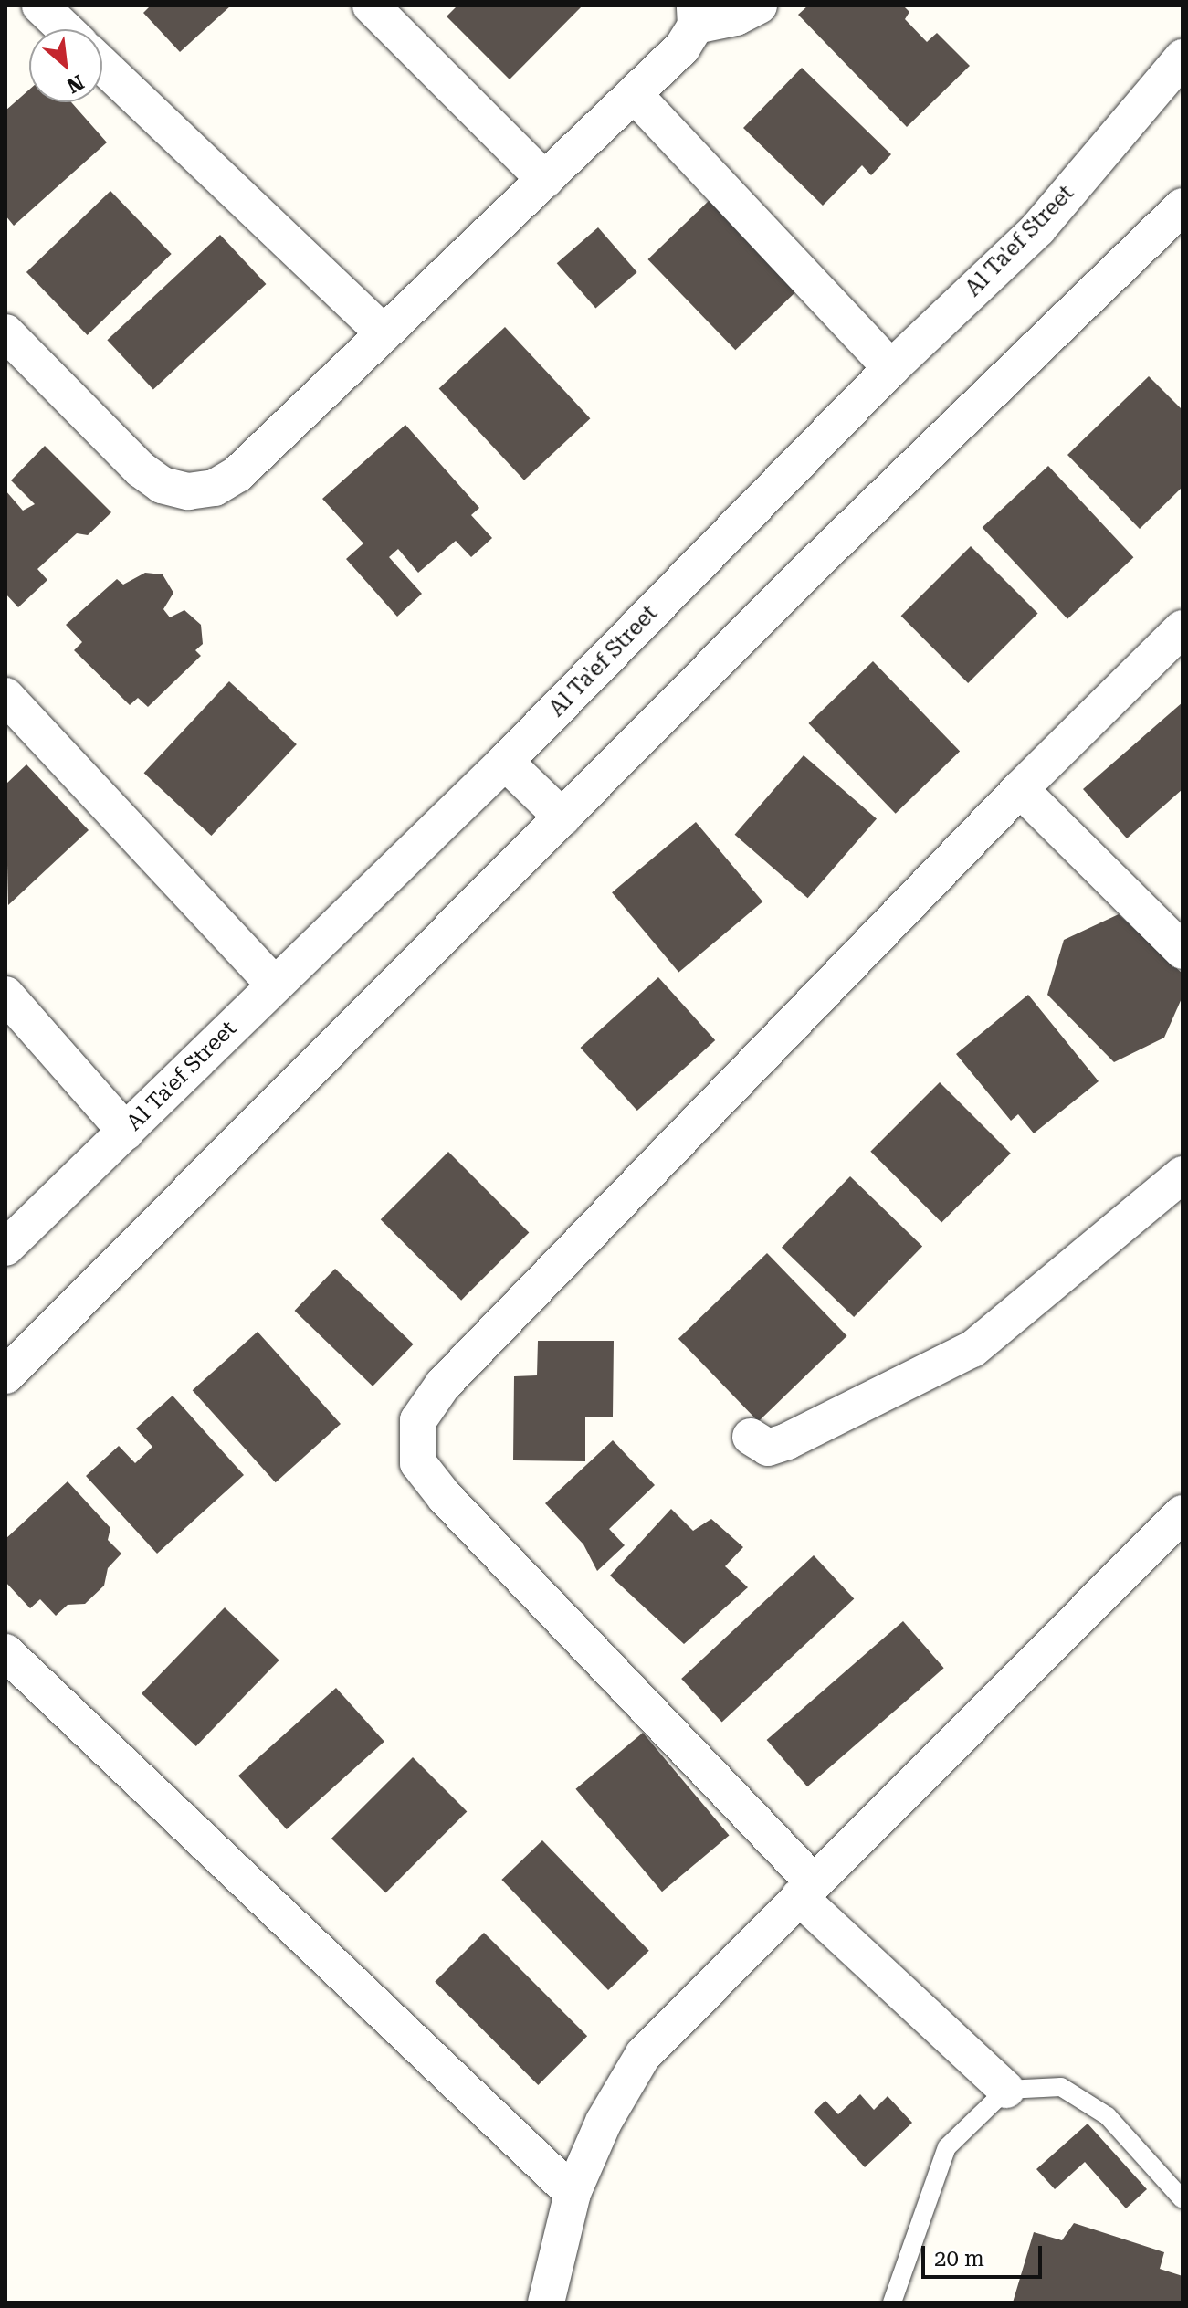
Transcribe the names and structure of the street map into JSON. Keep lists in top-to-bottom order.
{
  "streets": {
    "street": ["Al Ta'ef Street"]
  },
  "scale_bar": "20 m",
  "north": "bottom right"
}
